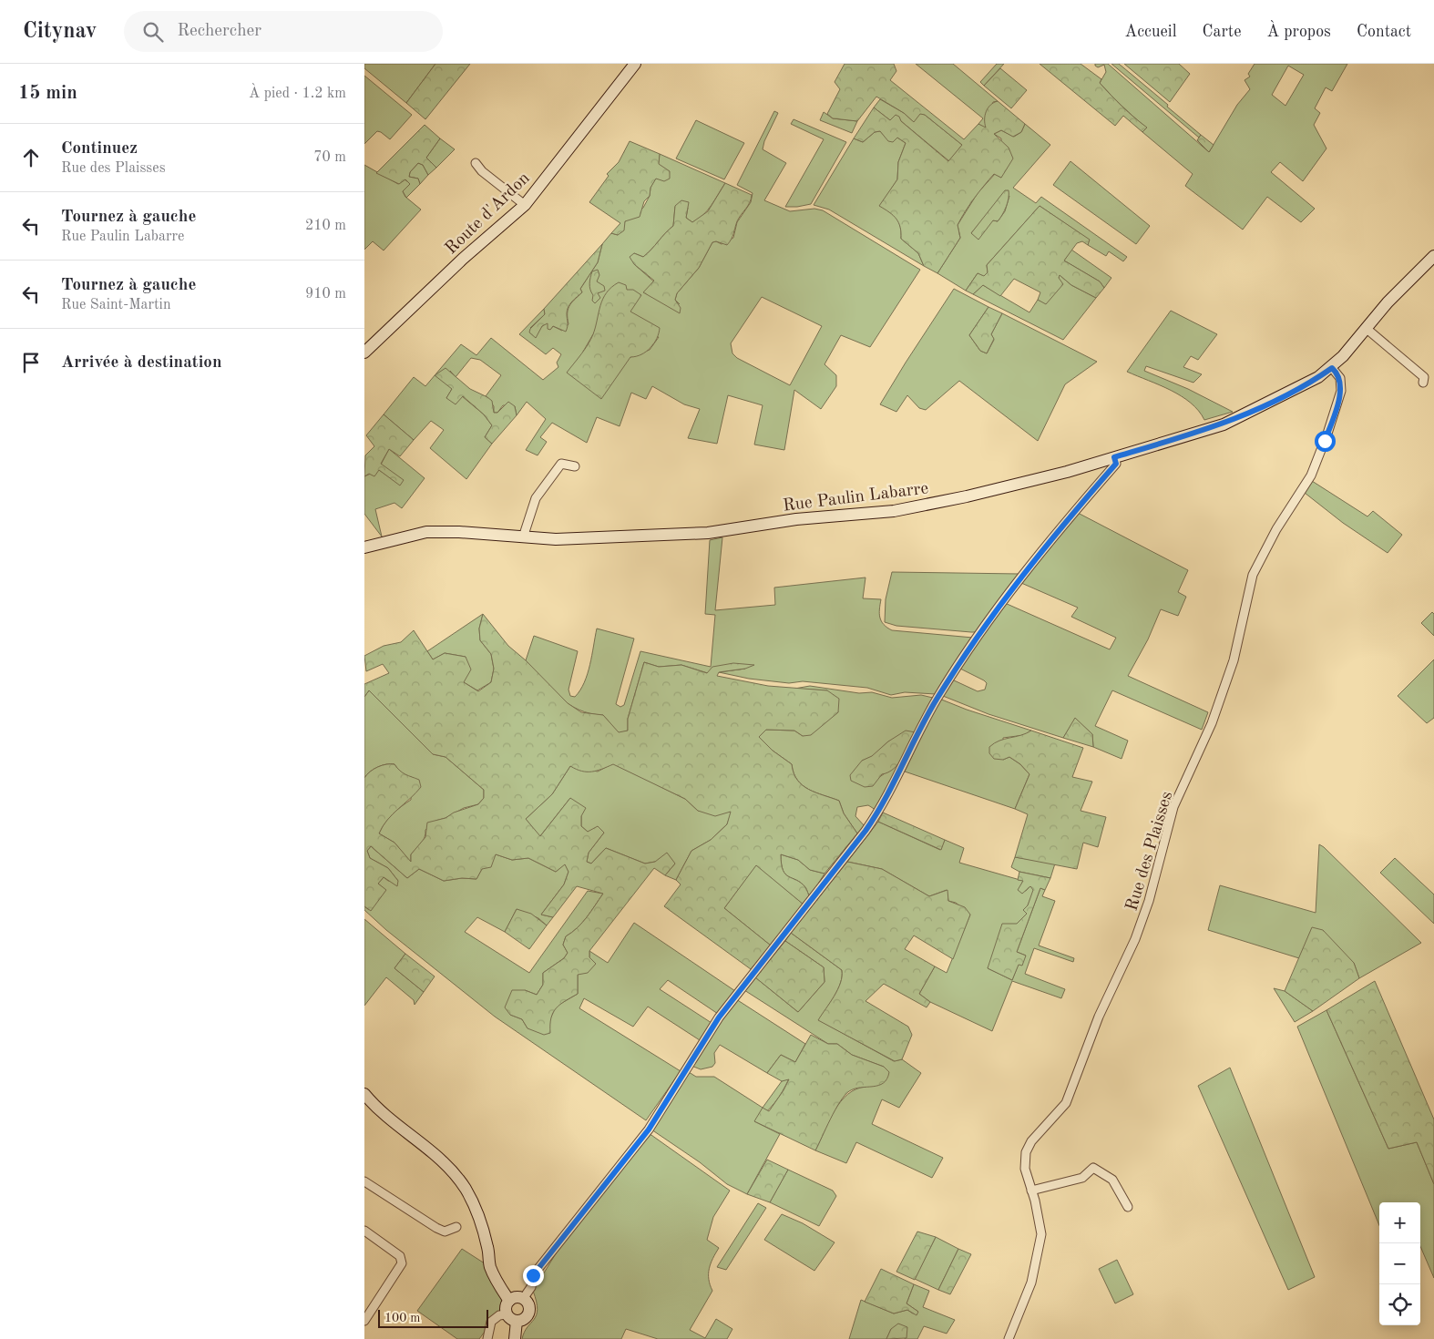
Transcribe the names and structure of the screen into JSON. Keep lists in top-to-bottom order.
{
  "streets": {
    "street": ["Route d'Ardon", "Rue Paulin Labarre", "Rue des Plaisses"]
  },
  "crossings": [
    ["Rue Paulin Labarre", "Rue des Plaisses"]
  ],
  "scale_bar": "100 m",
  "page": {
    "header": "Citynav",
    "search": "Rechercher",
    "nav": [
      "Accueil",
      "Carte",
      "À propos",
      "Contact"
    ],
    "heading": ["15 min", "À pied · 1.2 km"],
    "list": [
      ["Continuez", "Rue des Plaisses", "70 m"],
      ["Tournez à gauche", "Rue Paulin Labarre", "210 m"],
      ["Tournez à gauche", "Rue Saint-Martin", "910 m"],
      "Arrivée à destination"
    ],
    "map_buttons": ["+", "−"],
    "scale": "100 m"
  }
}
